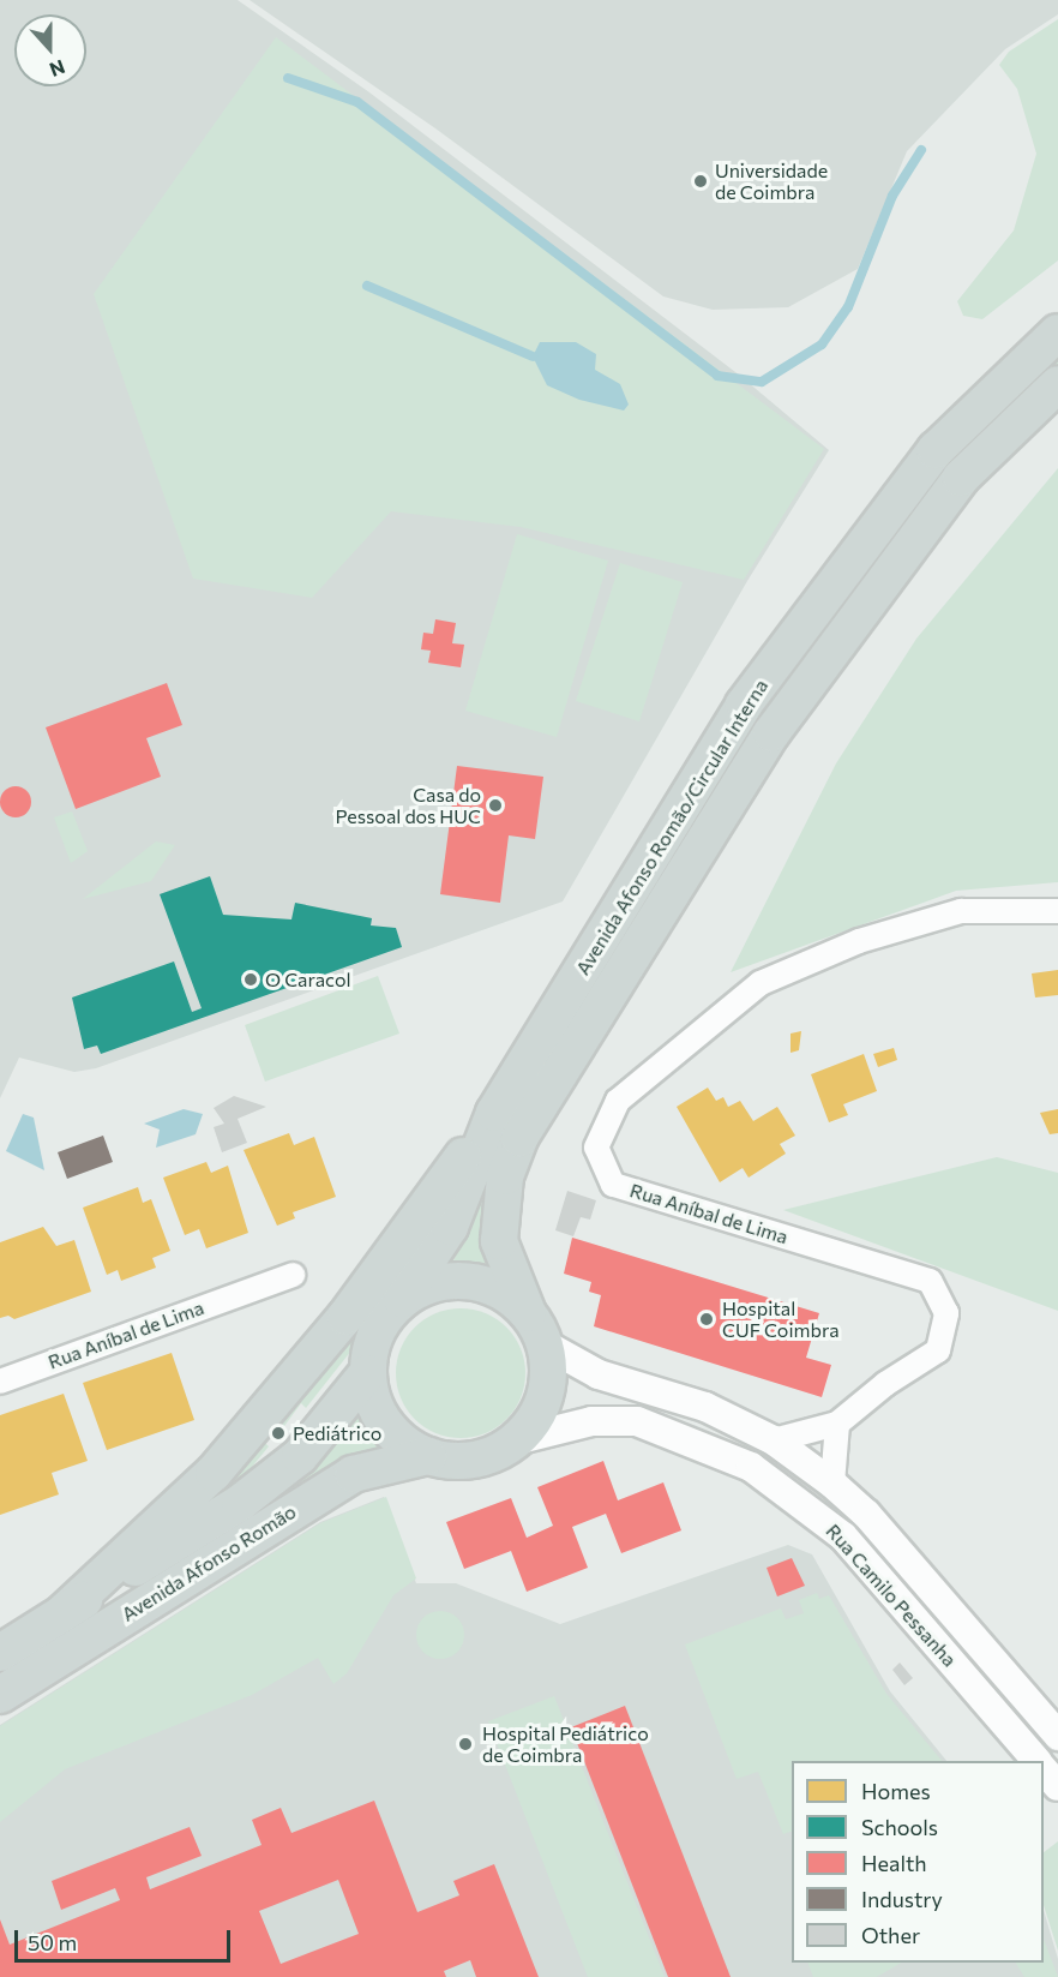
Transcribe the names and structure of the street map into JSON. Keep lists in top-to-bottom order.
{
  "streets": {
    "main road": ["Avenida Afonso Romão/Circular Interna", "Avenida Afonso Romão"],
    "street": ["Rua Aníbal de Lima", "Rua Camilo Pessanha"]
  },
  "crossings": [
    ["Avenida Afonso Romão/Circular Interna", "Avenida Afonso Romão"],
    ["Avenida Afonso Romão/Circular Interna", "Rua Camilo Pessanha"],
    ["Avenida Afonso Romão", "Rua Camilo Pessanha"]
  ],
  "places": [
    "Universidade de Coimbra",
    "Casa do Pessoal dos HUC",
    "O Caracol",
    "Hospital CUF Coimbra",
    "Pediátrico",
    "Hospital Pediátrico de Coimbra"
  ],
  "legend": [
    "Homes",
    "Schools",
    "Health",
    "Industry",
    "Other"
  ],
  "scale_bar": "50 m",
  "north": "bottom"
}
